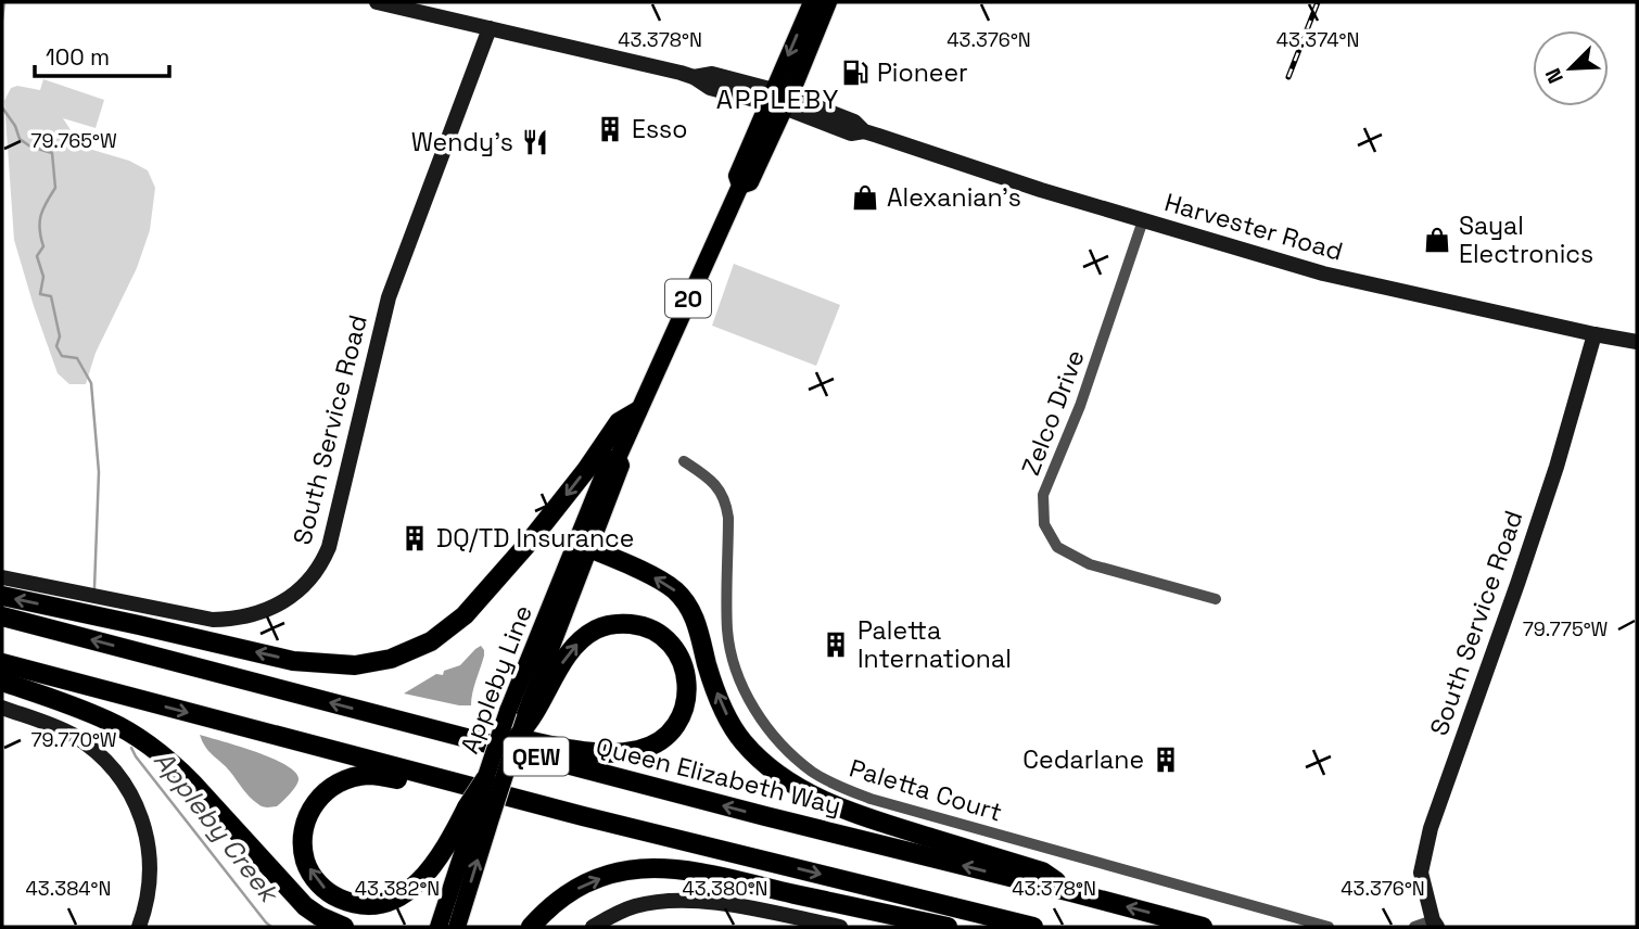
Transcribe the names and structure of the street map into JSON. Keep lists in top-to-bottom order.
{
  "streets": {
    "highway": ["QEW", "Queen Elizabeth Way"],
    "main road": ["20", "Appleby Line"],
    "street": [
      "Harvester Road",
      "Zelco Drive",
      "South Service Road",
      "Paletta Court"
    ]
  },
  "crossings": [
    ["Harvester Road", "Zelco Drive"],
    ["Harvester Road", "South Service Road"],
    ["Harvester Road", "Appleby Line"]
  ],
  "districts": ["APPLEBY"],
  "water": ["Appleby Creek"],
  "places": {
    "fuel station": ["Pioneer"],
    "building": [
      "Esso",
      "DQ/TD Insurance",
      "Paletta International",
      "Cedarlane"
    ],
    "restaurant": ["Wendy's"],
    "shop": ["Alexanian’s", "Sayal Electronics"]
  },
  "scale_bar": "100 m",
  "north": "bottom left",
  "coordinates": [
    "43.378°N",
    "43.376°N",
    "43.374°N",
    "79.765°W",
    "79.775°W",
    "79.770°W",
    "43.384°N",
    "43.382°N",
    "43.380°N"
  ]
}
